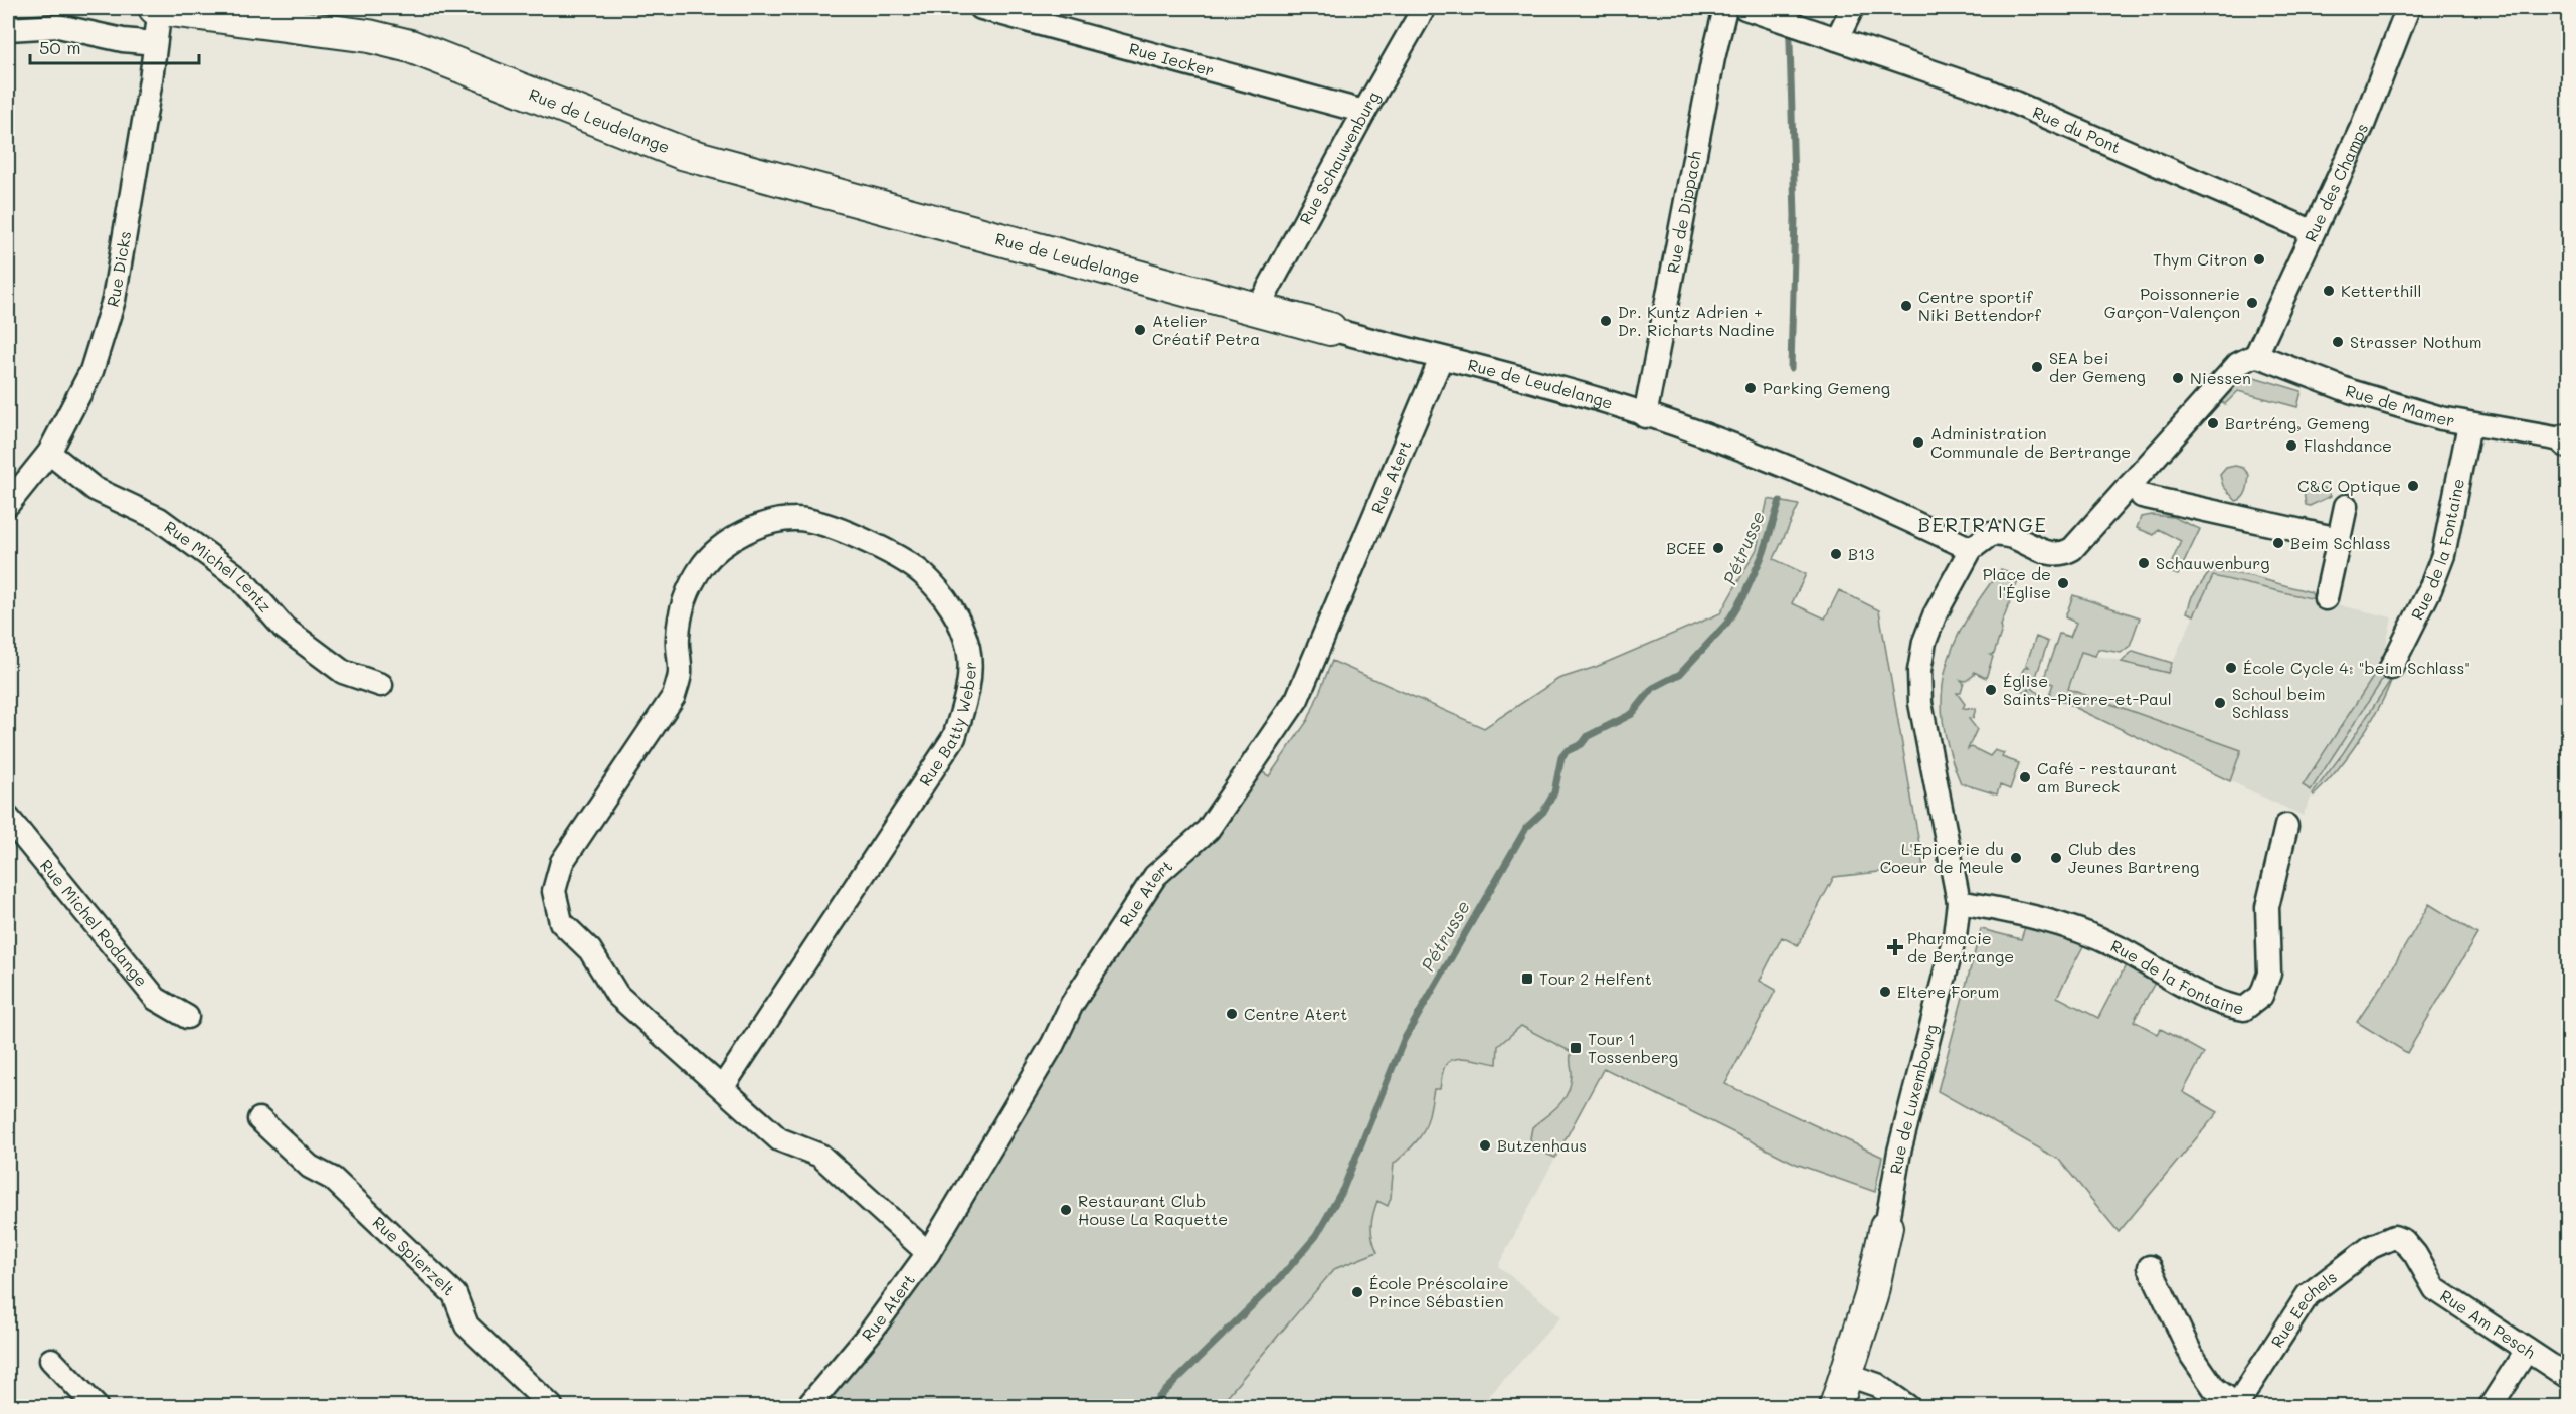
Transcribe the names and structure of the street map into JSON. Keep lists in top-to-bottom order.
{
  "streets": {
    "street": [
      "Rue Iecker",
      "Rue de Leudelange",
      "Rue du Pont",
      "Rue Schauwenburg",
      "Rue des Champs",
      "Rue de Dippach",
      "Rue Dicks",
      "Rue de Mamer",
      "Rue Atert",
      "Rue de la Fontaine",
      "Rue Michel Lentz",
      "Rue Batty Weber",
      "Rue Michel Rodange",
      "Rue de Luxembourg",
      "Rue Spierzelt",
      "Rue Eechels",
      "Rue Am Pesch"
    ]
  },
  "crossings": [
    ["Rue Iecker", "Rue Schauwenburg"],
    ["Rue de Leudelange", "Rue Schauwenburg"],
    ["Rue de Leudelange", "Rue de Dippach"],
    ["Rue de Leudelange", "Rue Dicks"],
    ["Rue de Leudelange", "Rue Atert"],
    ["Rue de Leudelange", "Rue de Luxembourg"],
    ["Rue du Pont", "Rue des Champs"],
    ["Rue des Champs", "Rue de Mamer"],
    ["Rue Dicks", "Rue Michel Lentz"],
    ["Rue de Mamer", "Rue de la Fontaine"],
    ["Rue Atert", "Rue Batty Weber"],
    ["Rue de la Fontaine", "Rue de Luxembourg"],
    ["Rue Eechels", "Rue Am Pesch"]
  ],
  "districts": ["BERTRANGE"],
  "water": ["Pétrusse"],
  "places": {
    "other": [
      "Thym Citron",
      "Ketterthill",
      "Poissonnerie Garçon-Valençon",
      "Centre sportif Niki Bettendorf",
      "Dr. Kuntz Adrien + Dr. Richarts Nadine",
      "Atelier Créatif Petra",
      "Strasser Nothum",
      "SEA bei der Gemeng",
      "Niessen",
      "Parking Gemeng",
      "Bartréng, Gemeng",
      "Administration Communale de Bertrange",
      "Flashdance",
      "C&C Optique",
      "Beim Schlass",
      "BCEE",
      "B13",
      "Schauwenburg",
      "Place de l'Église",
      "École Cycle 4: \"beim Schlass\"",
      "Église Saints-Pierre-et-Paul",
      "Schoul beim Schlass",
      "Café - restaurant am Bureck",
      "L'Epicerie du Coeur de Meule",
      "Club des Jeunes Bartreng",
      "Eltere Forum",
      "Centre Atert",
      "Butzenhaus",
      "Restaurant Club House La Raquette",
      "École Préscolaire Prince Sébastien"
    ],
    "health": ["Pharmacie de Bertrange"],
    "transit": ["Tour 2 Helfent", "Tour 1 Tossenberg"]
  },
  "scale_bar": "50 m"
}
